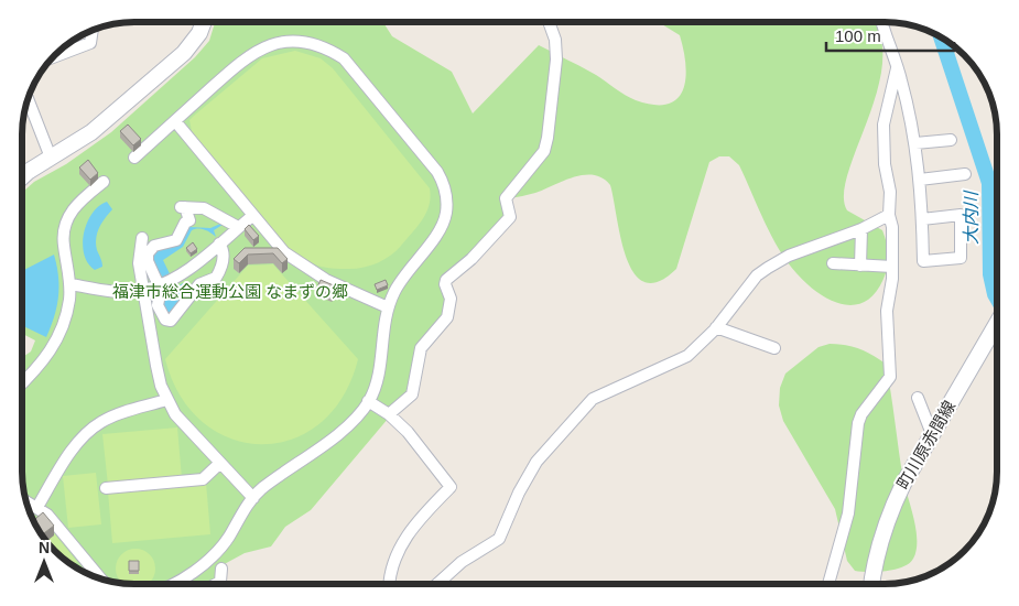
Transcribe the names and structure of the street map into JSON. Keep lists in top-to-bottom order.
{
  "streets": {
    "main road": ["町川原赤間線"]
  },
  "water": ["大内川"],
  "parks": ["福津市総合運動公園 なまずの郷"],
  "scale_bar": "100 m",
  "north": "top"
}
